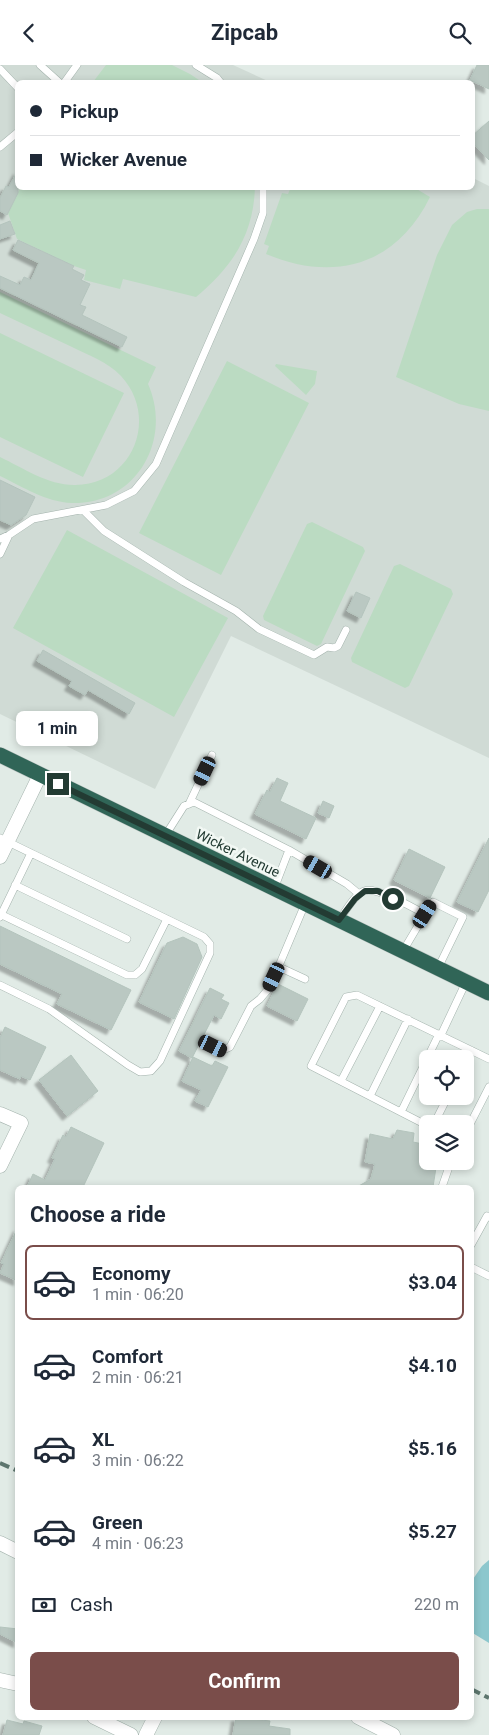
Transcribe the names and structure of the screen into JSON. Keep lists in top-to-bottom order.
{
  "streets": {
    "highway": ["Wicker Avenue"]
  },
  "page": {
    "header": "Zipcab",
    "banner": ["Pickup", "Wicker Avenue"],
    "bubble": "1 min",
    "heading": "Choose a ride",
    "list": [
      {
        "name": "Economy",
        "note": "1 min · 06:20",
        "value": "$3.04"
      },
      {
        "name": "Comfort",
        "note": "2 min · 06:21",
        "value": "$4.10"
      },
      {
        "name": "XL",
        "note": "3 min · 06:22",
        "value": "$5.16"
      },
      {
        "name": "Green",
        "note": "4 min · 06:23",
        "value": "$5.27"
      }
    ],
    "pay": ["Cash", "220 m"],
    "buttons": "Confirm"
  }
}
